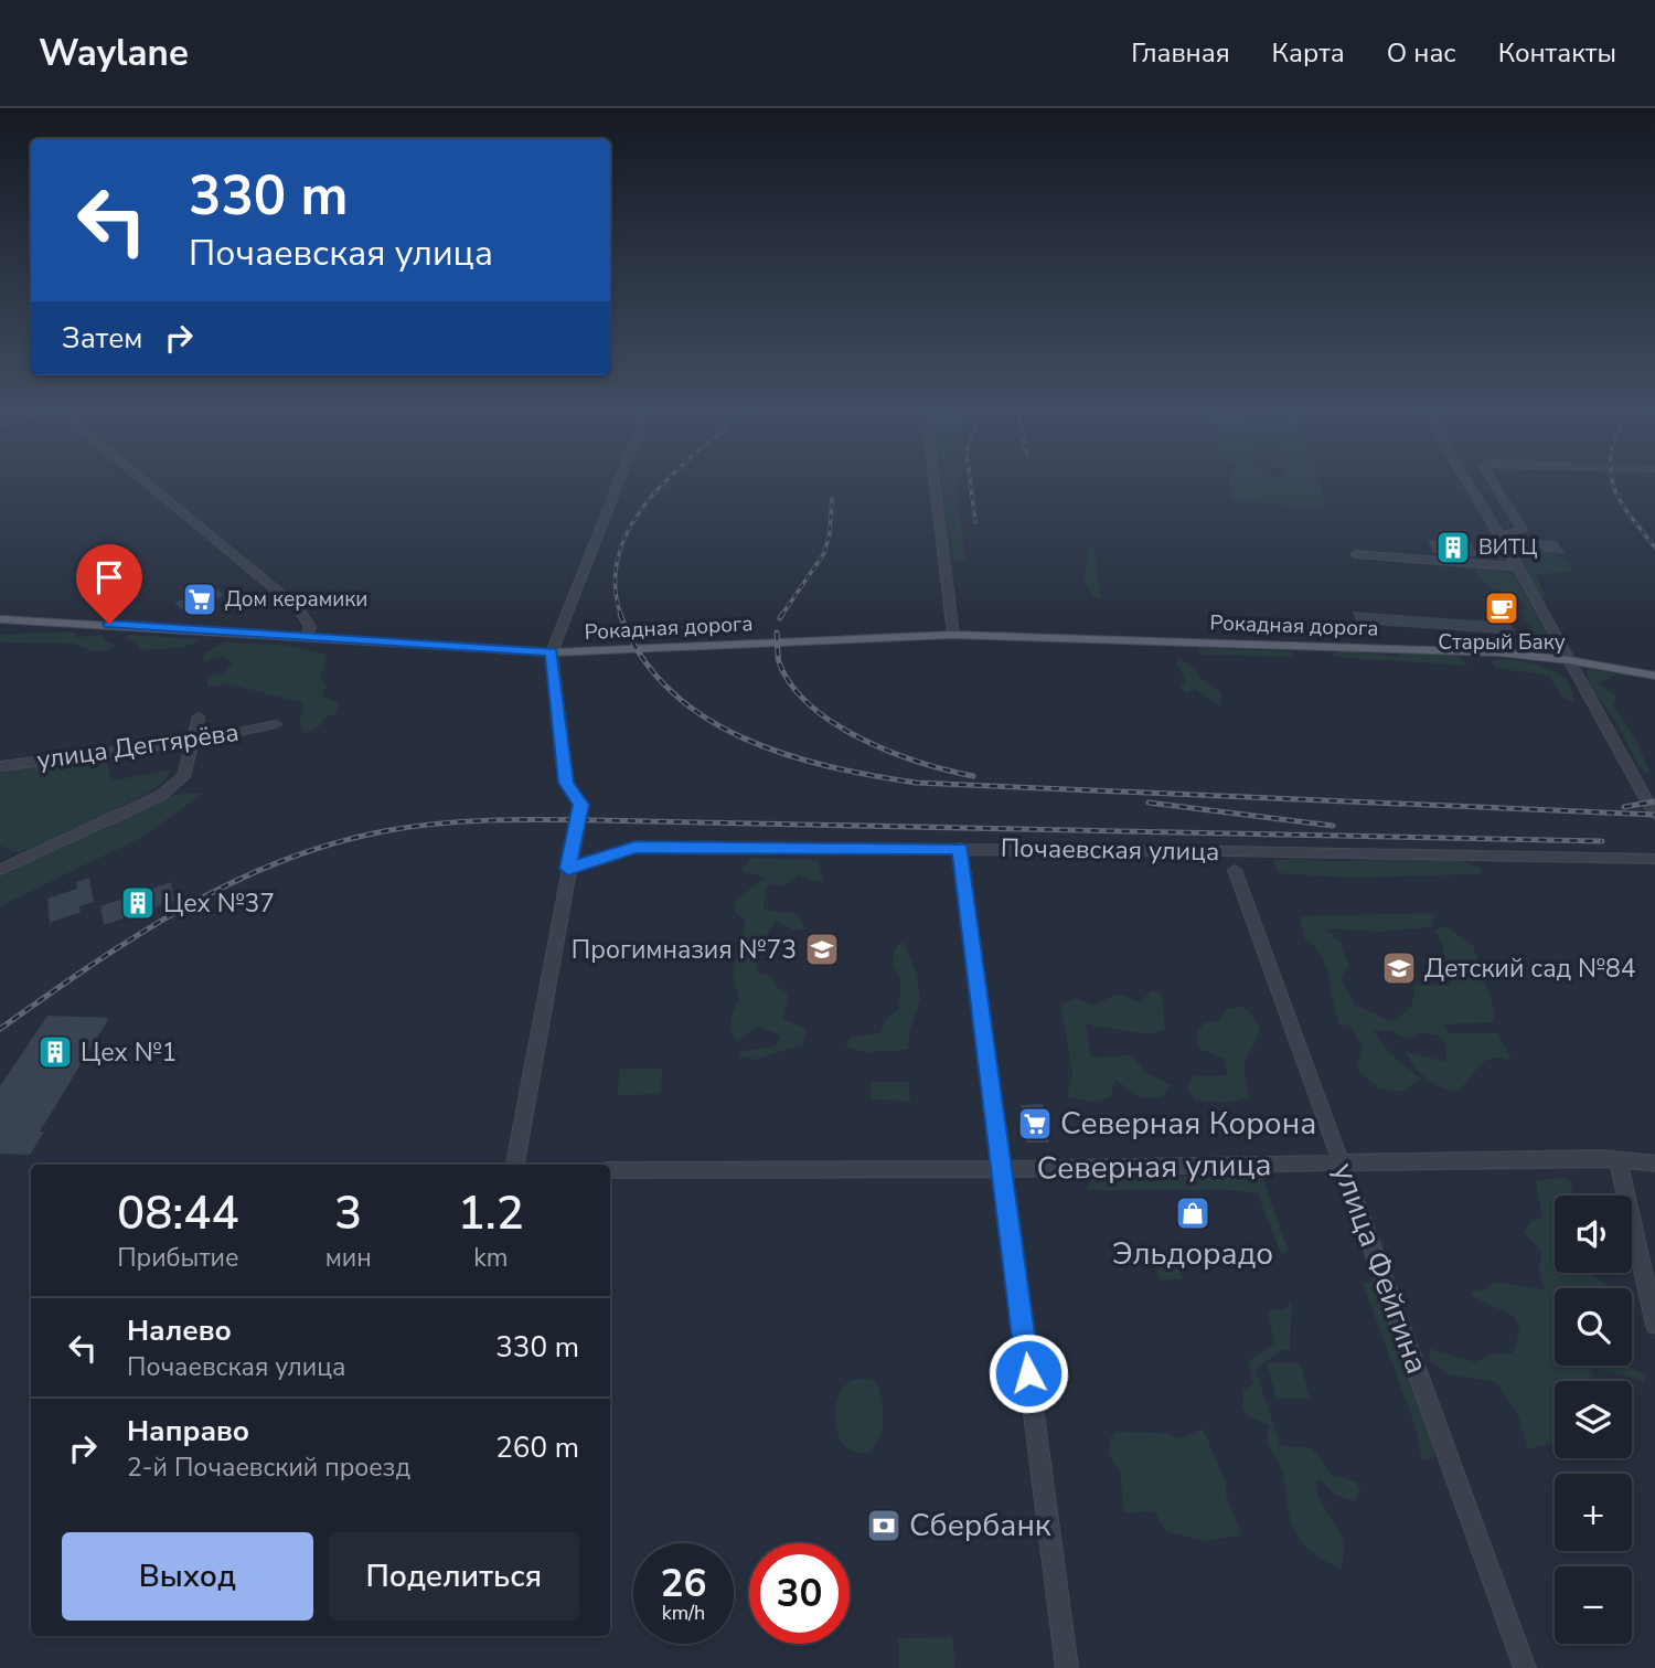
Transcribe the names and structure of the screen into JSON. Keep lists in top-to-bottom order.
{
  "streets": {
    "main road": ["Рокадная дорога"],
    "street": [
      "улица Дегтярёва",
      "Почаевская улица",
      "Северная улица",
      "улица Фейгина"
    ]
  },
  "crossings": [
    ["Северная улица", "улица Фейгина"]
  ],
  "places": {
    "building": ["ВИТЦ", "Цех №37", "Цех №1"],
    "supermarket": ["Дом керамики", "Северная Корона"],
    "cafe": ["Старый Баку"],
    "school or university": ["Прогимназия №73", "Детский сад №84"],
    "shop": ["Эльдорадо"],
    "bank": ["Сбербанк"]
  },
  "page": {
    "header": "Waylane",
    "nav": [
      "Главная",
      "Карта",
      "О нас",
      "Контакты"
    ],
    "turn": ["330 m", "Почаевская улица"],
    "then": "Затем",
    "eta": [
      "08:44",
      "Прибытие",
      "3",
      "мин",
      "1.2",
      "km"
    ],
    "map_buttons": ["+", "−"],
    "list": [
      {
        "name": "Налево",
        "note": "Почаевская улица",
        "value": "330 m"
      },
      {
        "name": "Направо",
        "note": "2-й Почаевский проезд",
        "value": "260 m"
      }
    ],
    "buttons": ["Выход", "Поделиться"],
    "speed": "26 km/h",
    "limit": "30"
  }
}
